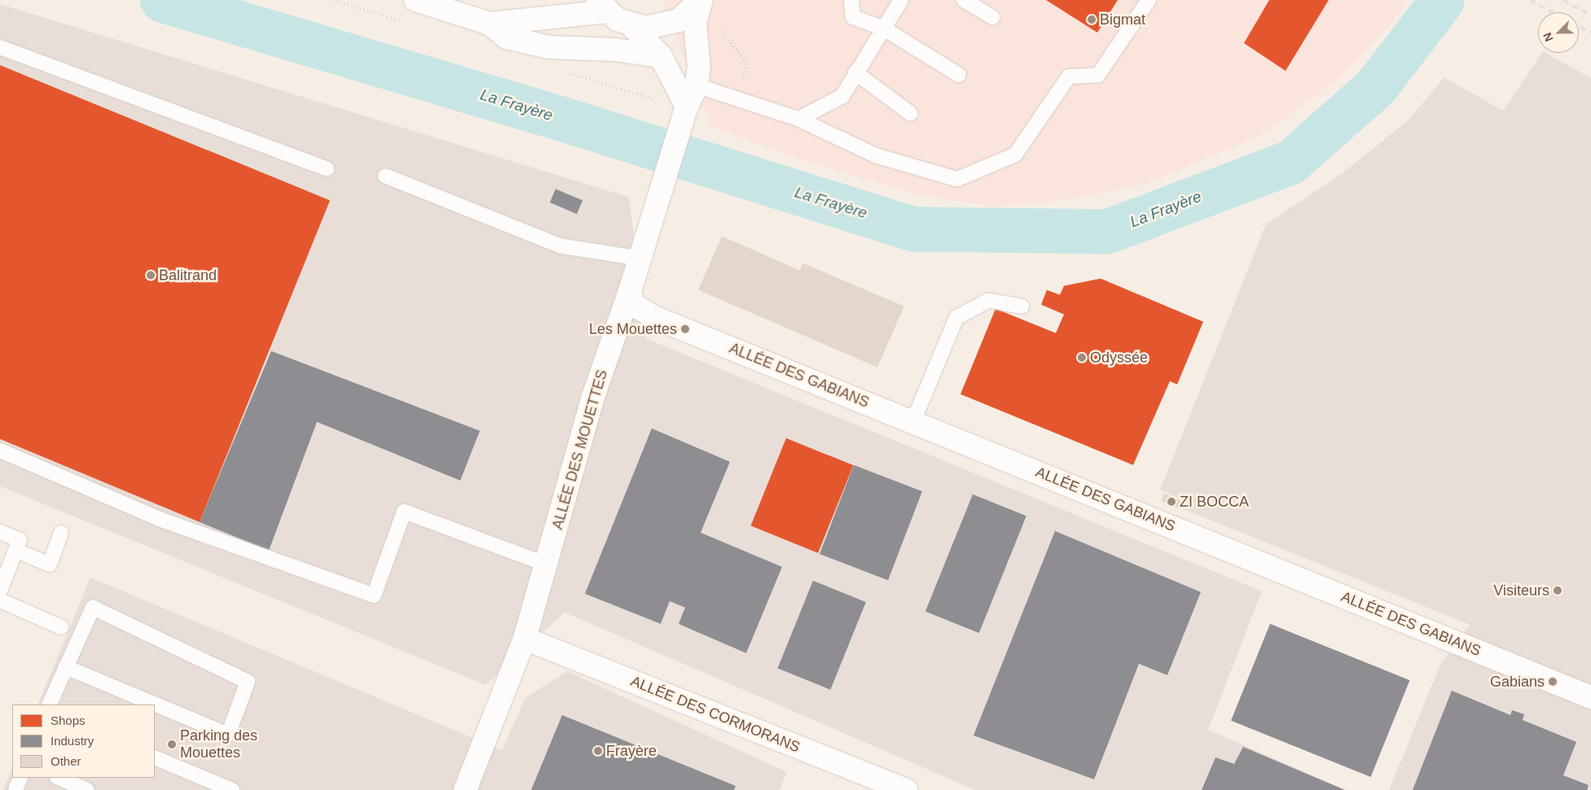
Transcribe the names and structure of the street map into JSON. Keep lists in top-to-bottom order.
{
  "streets": {
    "street": ["ALLÉE DES GABIANS", "ALLÉE DES MOUETTES", "ALLÉE DES CORMORANS"]
  },
  "crossings": [
    ["ALLÉE DES GABIANS", "ALLÉE DES MOUETTES"],
    ["ALLÉE DES MOUETTES", "ALLÉE DES CORMORANS"]
  ],
  "water": ["La Frayère"],
  "places": [
    "Bigmat",
    "Balitrand",
    "Les Mouettes",
    "Odyssée",
    "ZI BOCCA",
    "Visiteurs",
    "Gabians",
    "Parking des Mouettes",
    "Frayère"
  ],
  "legend": ["Shops", "Industry", "Other"],
  "north": "bottom left"
}
